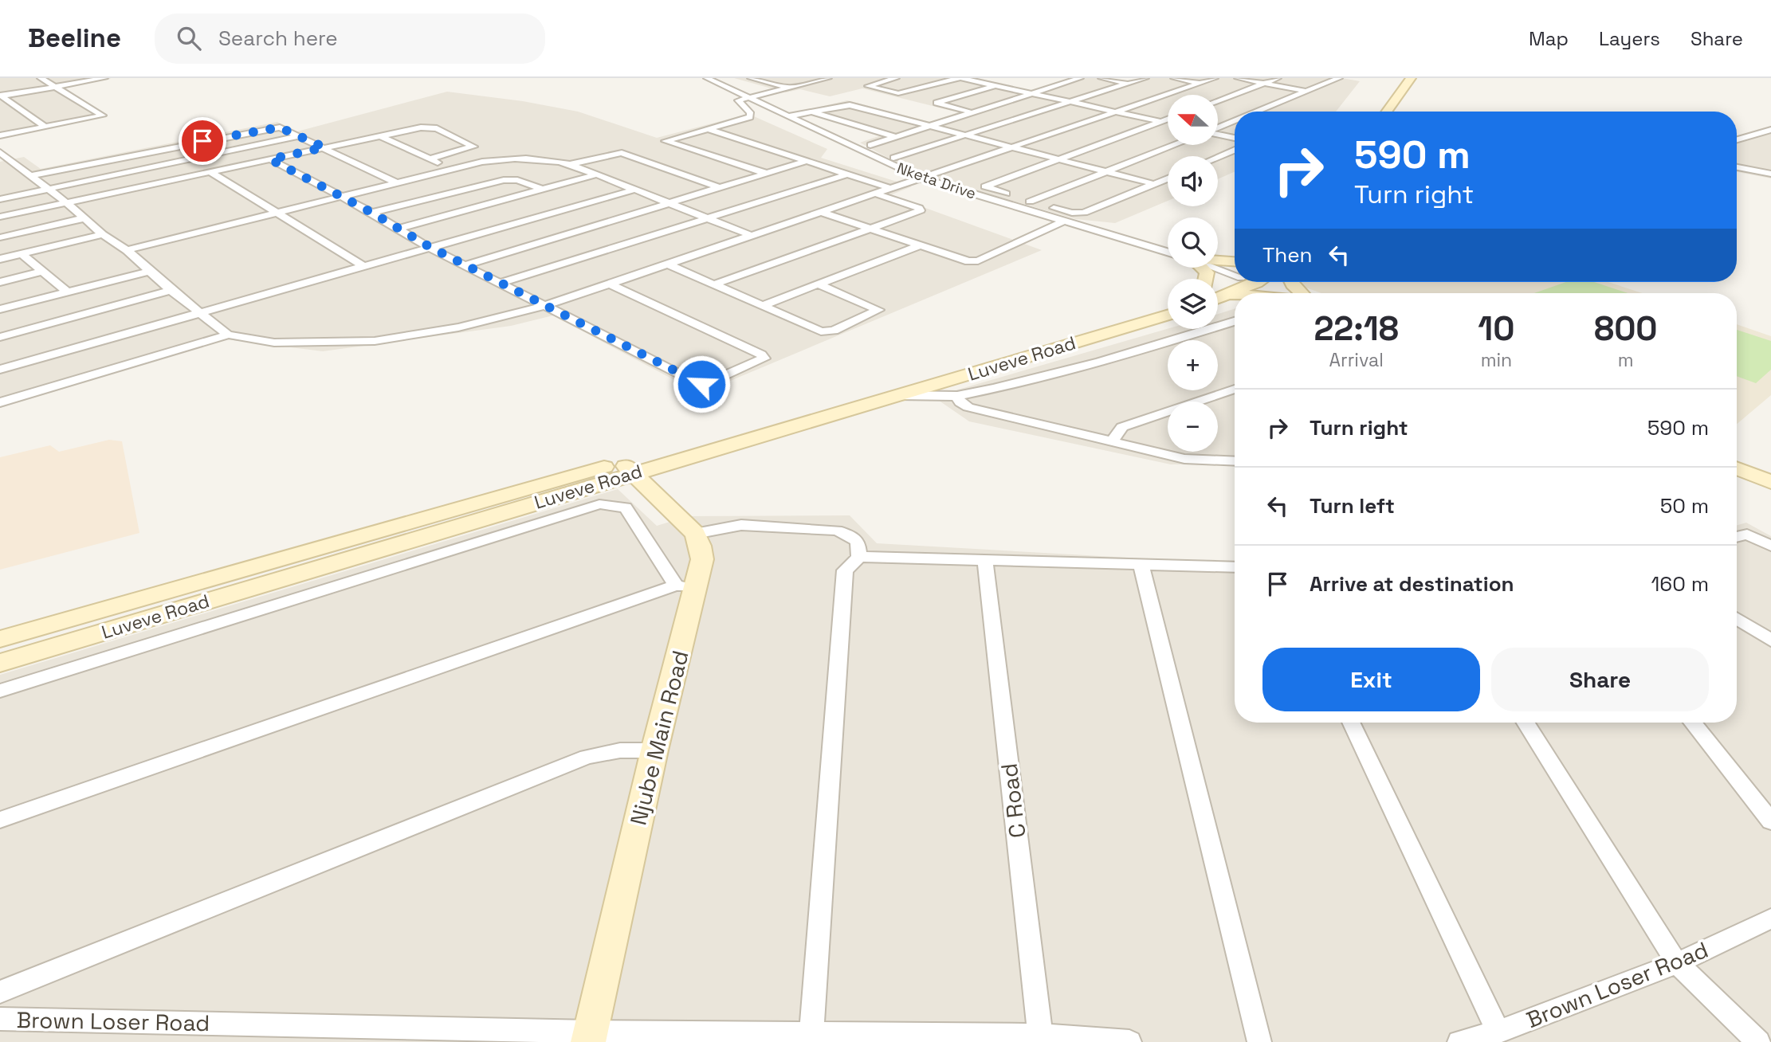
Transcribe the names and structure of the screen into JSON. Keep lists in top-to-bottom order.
{
  "streets": {
    "street": [
      "Nketa Drive",
      "Luveve Road",
      "Njube Main Road",
      "C Road",
      "Brown Loser Road"
    ]
  },
  "crossings": [
    ["Njube Main Road", "Brown Loser Road"],
    ["C Road", "Brown Loser Road"]
  ],
  "north": "left",
  "page": {
    "header": "Beeline",
    "search": "Search here",
    "nav": ["Map", "Layers", "Share"],
    "map_buttons": ["+", "−"],
    "turn": ["590 m", "Turn right"],
    "then": "Then",
    "eta": [
      "22:18",
      "Arrival",
      "10",
      "min",
      "800",
      "m"
    ],
    "list": [
      {
        "name": "Turn right",
        "value": "590 m"
      },
      {
        "name": "Turn left",
        "value": "50 m"
      },
      {
        "name": "Arrive at destination",
        "value": "160 m"
      }
    ],
    "buttons": ["Exit", "Share"]
  }
}
